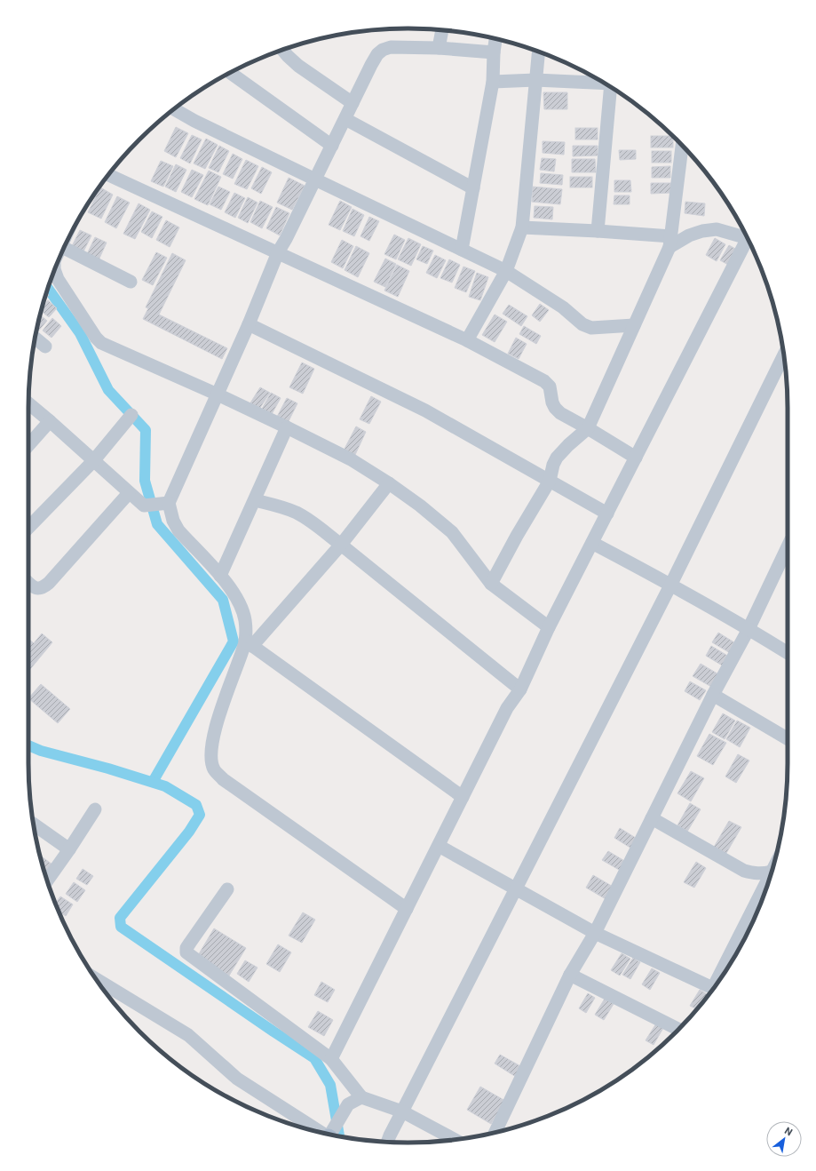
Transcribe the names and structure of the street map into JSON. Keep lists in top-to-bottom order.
{
  "north": "top right"
}
